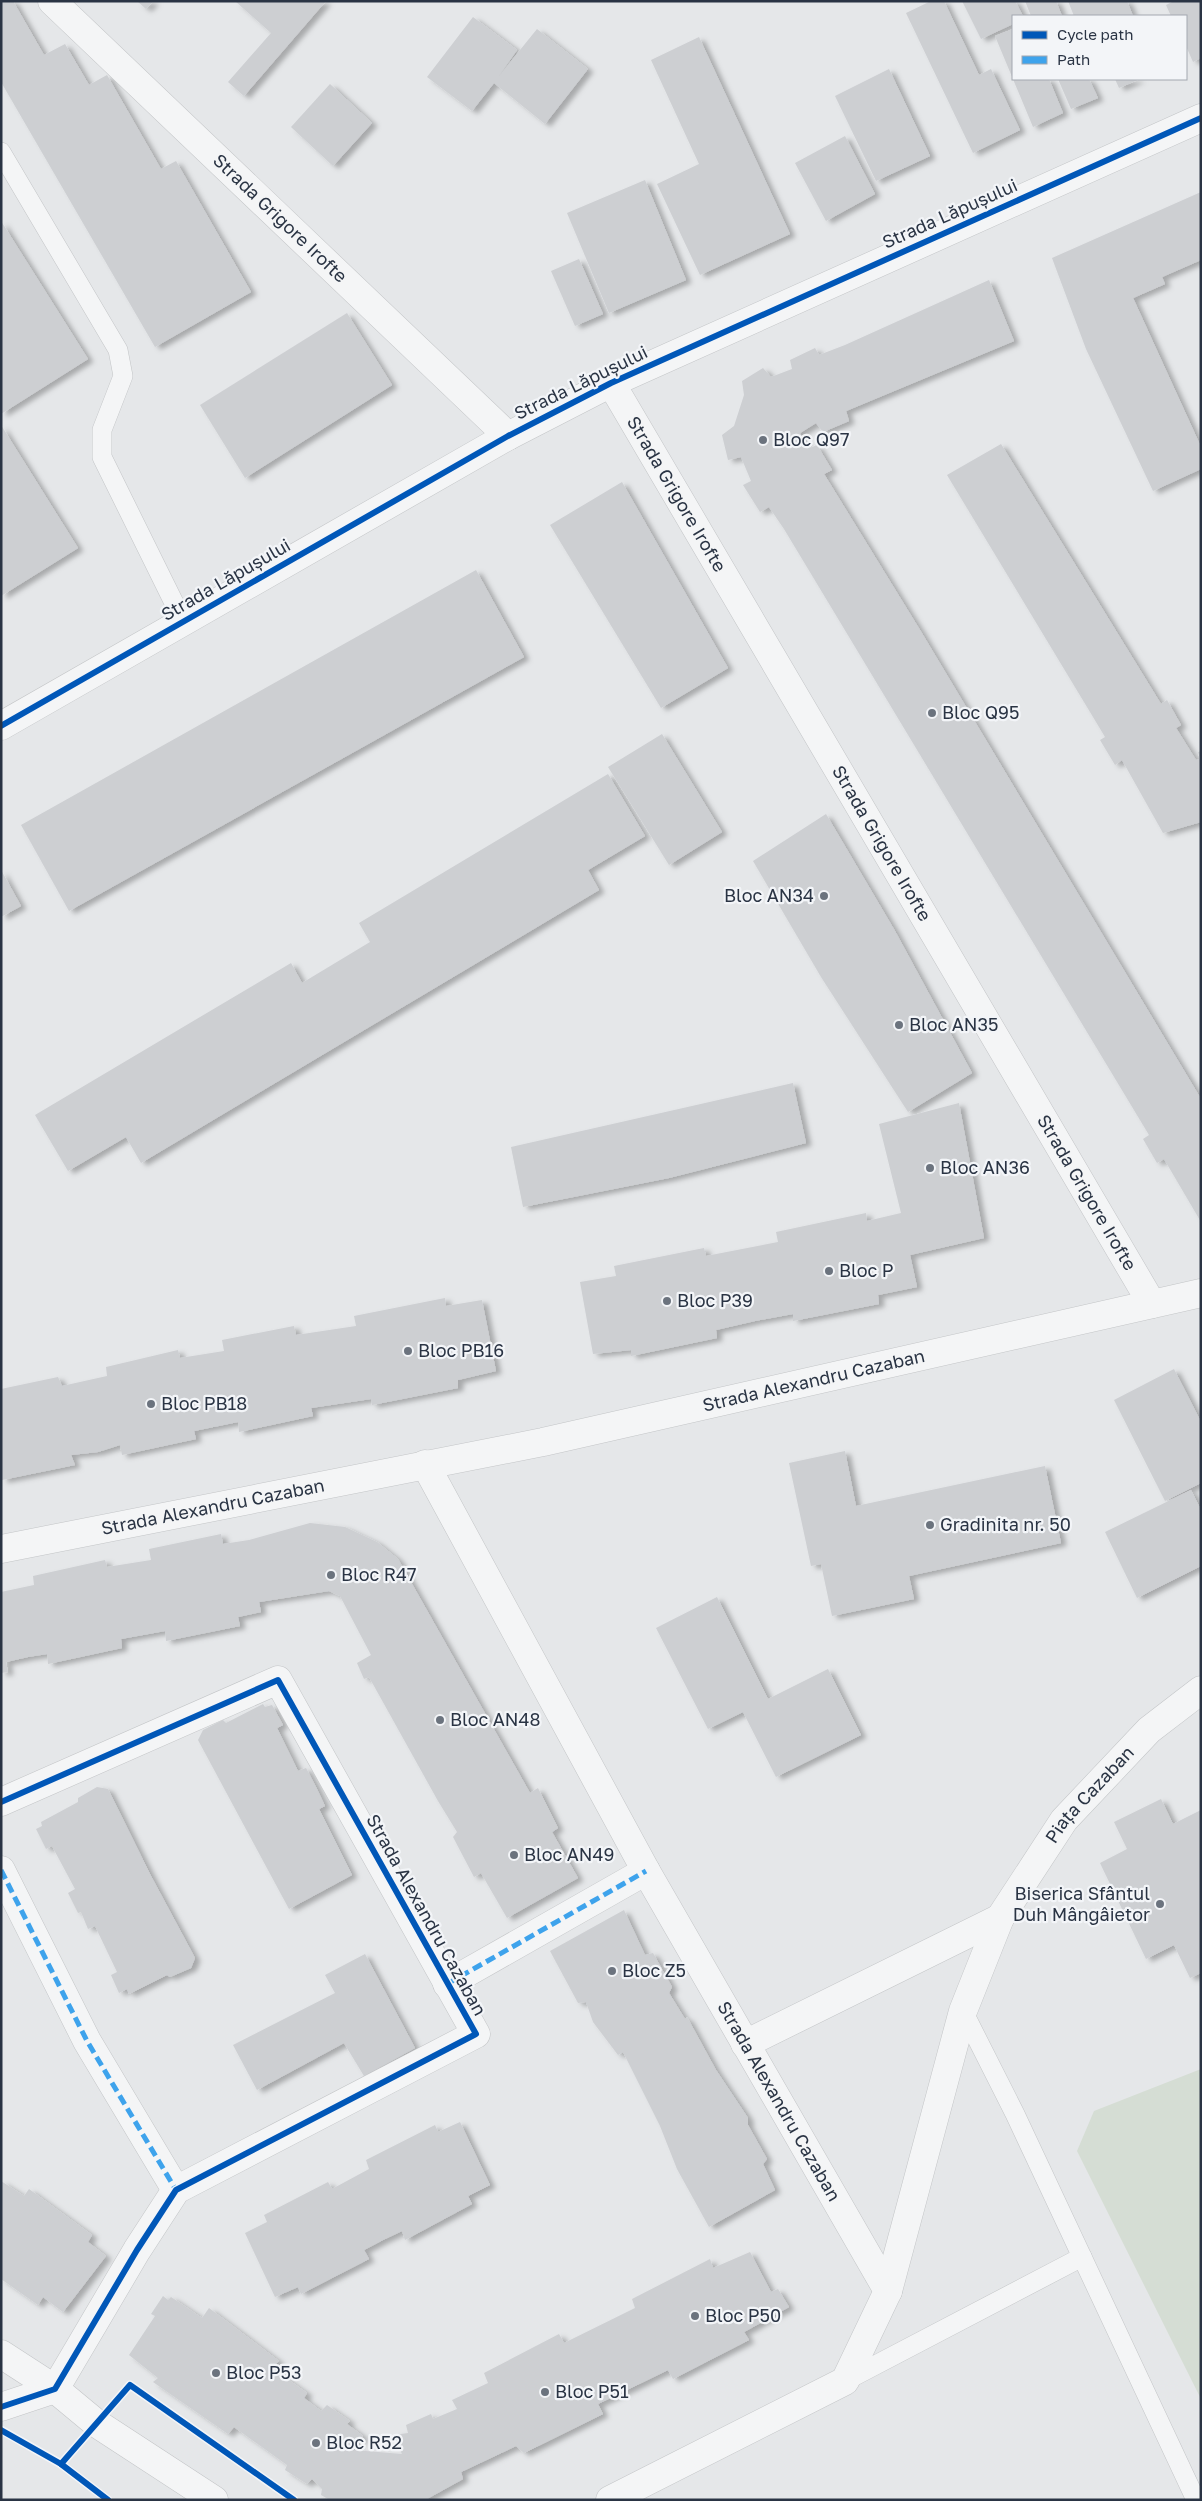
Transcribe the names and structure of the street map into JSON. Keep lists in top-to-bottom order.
{
  "streets": {
    "street": [
      "Strada Lăpușului",
      "Strada Grigore Irofte",
      "Strada Alexandru Cazaban",
      "Piața Cazaban"
    ]
  },
  "crossings": [
    ["Strada Lăpușului", "Strada Grigore Irofte"],
    ["Strada Grigore Irofte", "Strada Alexandru Cazaban"]
  ],
  "places": [
    "Bloc Q97",
    "Bloc Q95",
    "Bloc AN34",
    "Bloc AN35",
    "Bloc AN36",
    "Bloc P",
    "Bloc P39",
    "Bloc PB16",
    "Bloc PB18",
    "Gradinita nr. 50",
    "Bloc R47",
    "Bloc AN48",
    "Bloc AN49",
    "Biserica Sfântul Duh Mângâietor",
    "Bloc Z5",
    "Bloc P50",
    "Bloc P53",
    "Bloc P51",
    "Bloc R52"
  ],
  "legend": ["Cycle path", "Path"]
}
